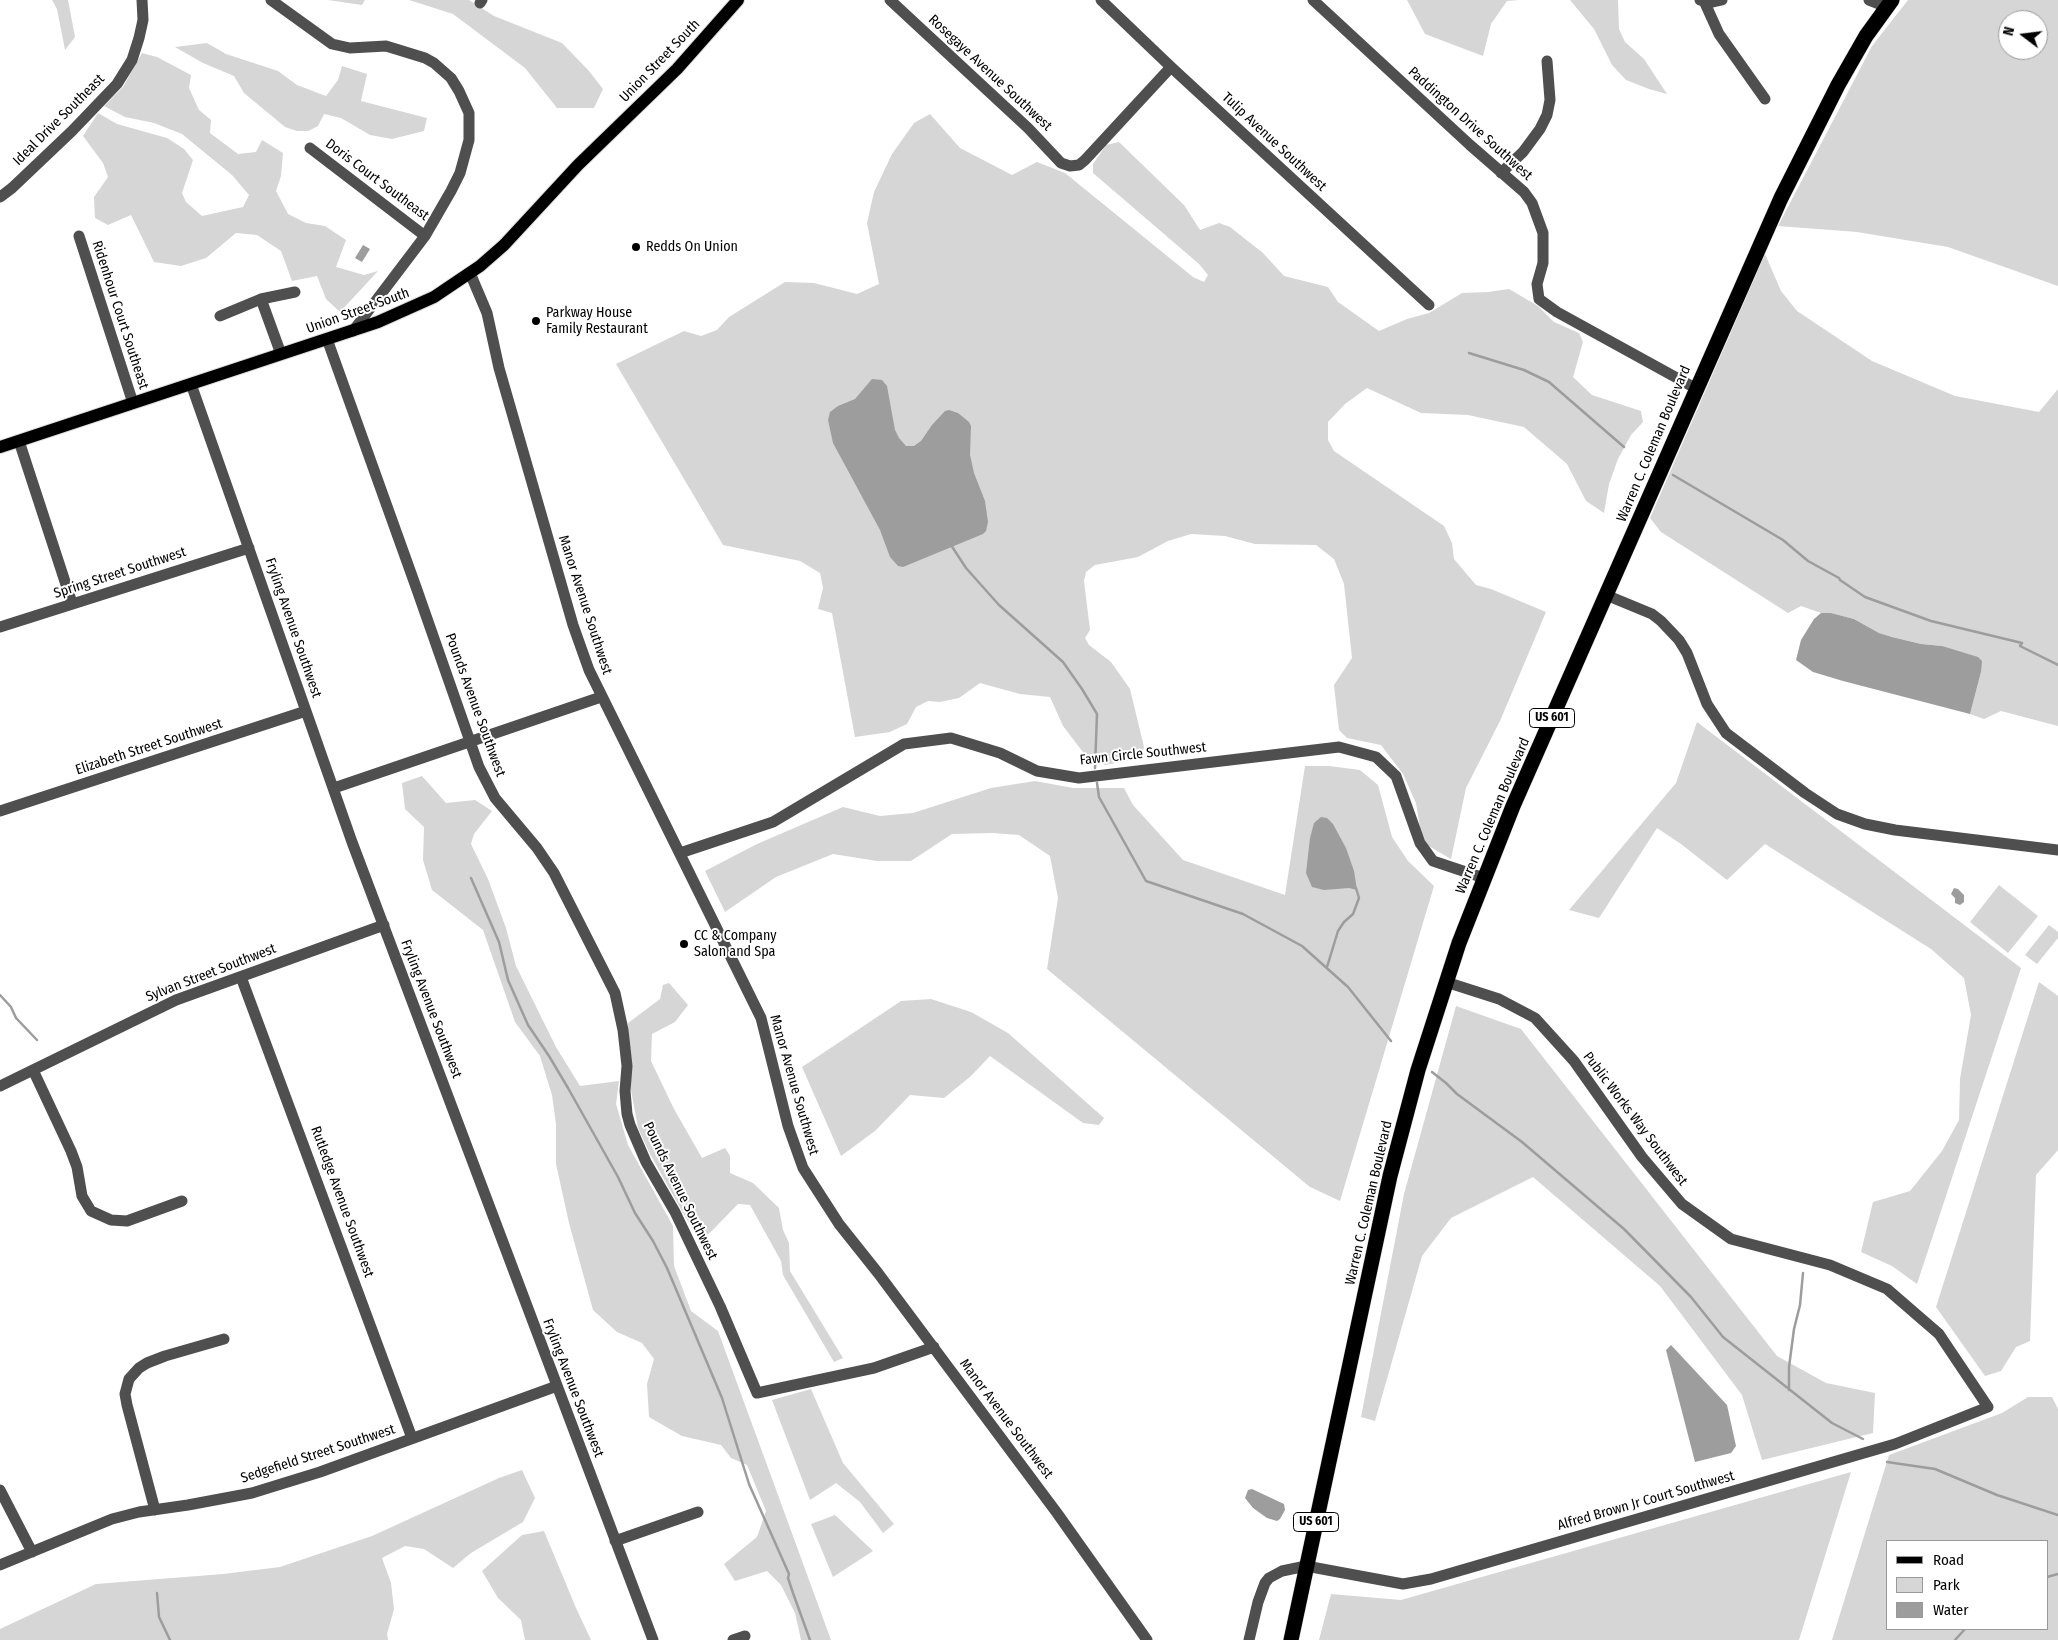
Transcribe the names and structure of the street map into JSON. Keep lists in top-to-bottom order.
{
  "streets": {
    "highway": ["Warren C. Coleman Boulevard", "US 601"],
    "main road": ["Union Street South"],
    "street": [
      "Rosegaye Avenue Southwest",
      "Ideal Drive Southeast",
      "Paddington Drive Southwest",
      "Tulip Avenue Southwest",
      "Doris Court Southeast",
      "Ridenhour Court Southeast",
      "Spring Street Southwest",
      "Manor Avenue Southwest",
      "Fryling Avenue Southwest",
      "Pounds Avenue Southwest",
      "Elizabeth Street Southwest",
      "Fawn Circle Southwest",
      "Sylvan Street Southwest",
      "Public Works Way Southwest",
      "Rutledge Avenue Southwest",
      "Sedgefield Street Southwest",
      "Alfred Brown Jr Court Southwest"
    ]
  },
  "crossings": [
    ["Union Street South", "Ridenhour Court Southeast"],
    ["Union Street South", "Manor Avenue Southwest"],
    ["Union Street South", "Fryling Avenue Southwest"],
    ["Union Street South", "Pounds Avenue Southwest"],
    ["Rosegaye Avenue Southwest", "Tulip Avenue Southwest"],
    ["Paddington Drive Southwest", "Warren C. Coleman Boulevard"],
    ["Warren C. Coleman Boulevard", "Fawn Circle Southwest"],
    ["Warren C. Coleman Boulevard", "Public Works Way Southwest"],
    ["Warren C. Coleman Boulevard", "Alfred Brown Jr Court Southwest"],
    ["Spring Street Southwest", "Fryling Avenue Southwest"],
    ["Manor Avenue Southwest", "Pounds Avenue Southwest"],
    ["Manor Avenue Southwest", "Fawn Circle Southwest"],
    ["Fryling Avenue Southwest", "Elizabeth Street Southwest"],
    ["Fryling Avenue Southwest", "Sylvan Street Southwest"],
    ["Fryling Avenue Southwest", "Sedgefield Street Southwest"],
    ["Sylvan Street Southwest", "Rutledge Avenue Southwest"],
    ["Public Works Way Southwest", "Alfred Brown Jr Court Southwest"],
    ["Rutledge Avenue Southwest", "Sedgefield Street Southwest"]
  ],
  "places": ["Redds On Union", "Parkway House Family Restaurant", "CC & Company Salon and Spa"],
  "legend": ["Road", "Park", "Water"],
  "north": "left"
}
